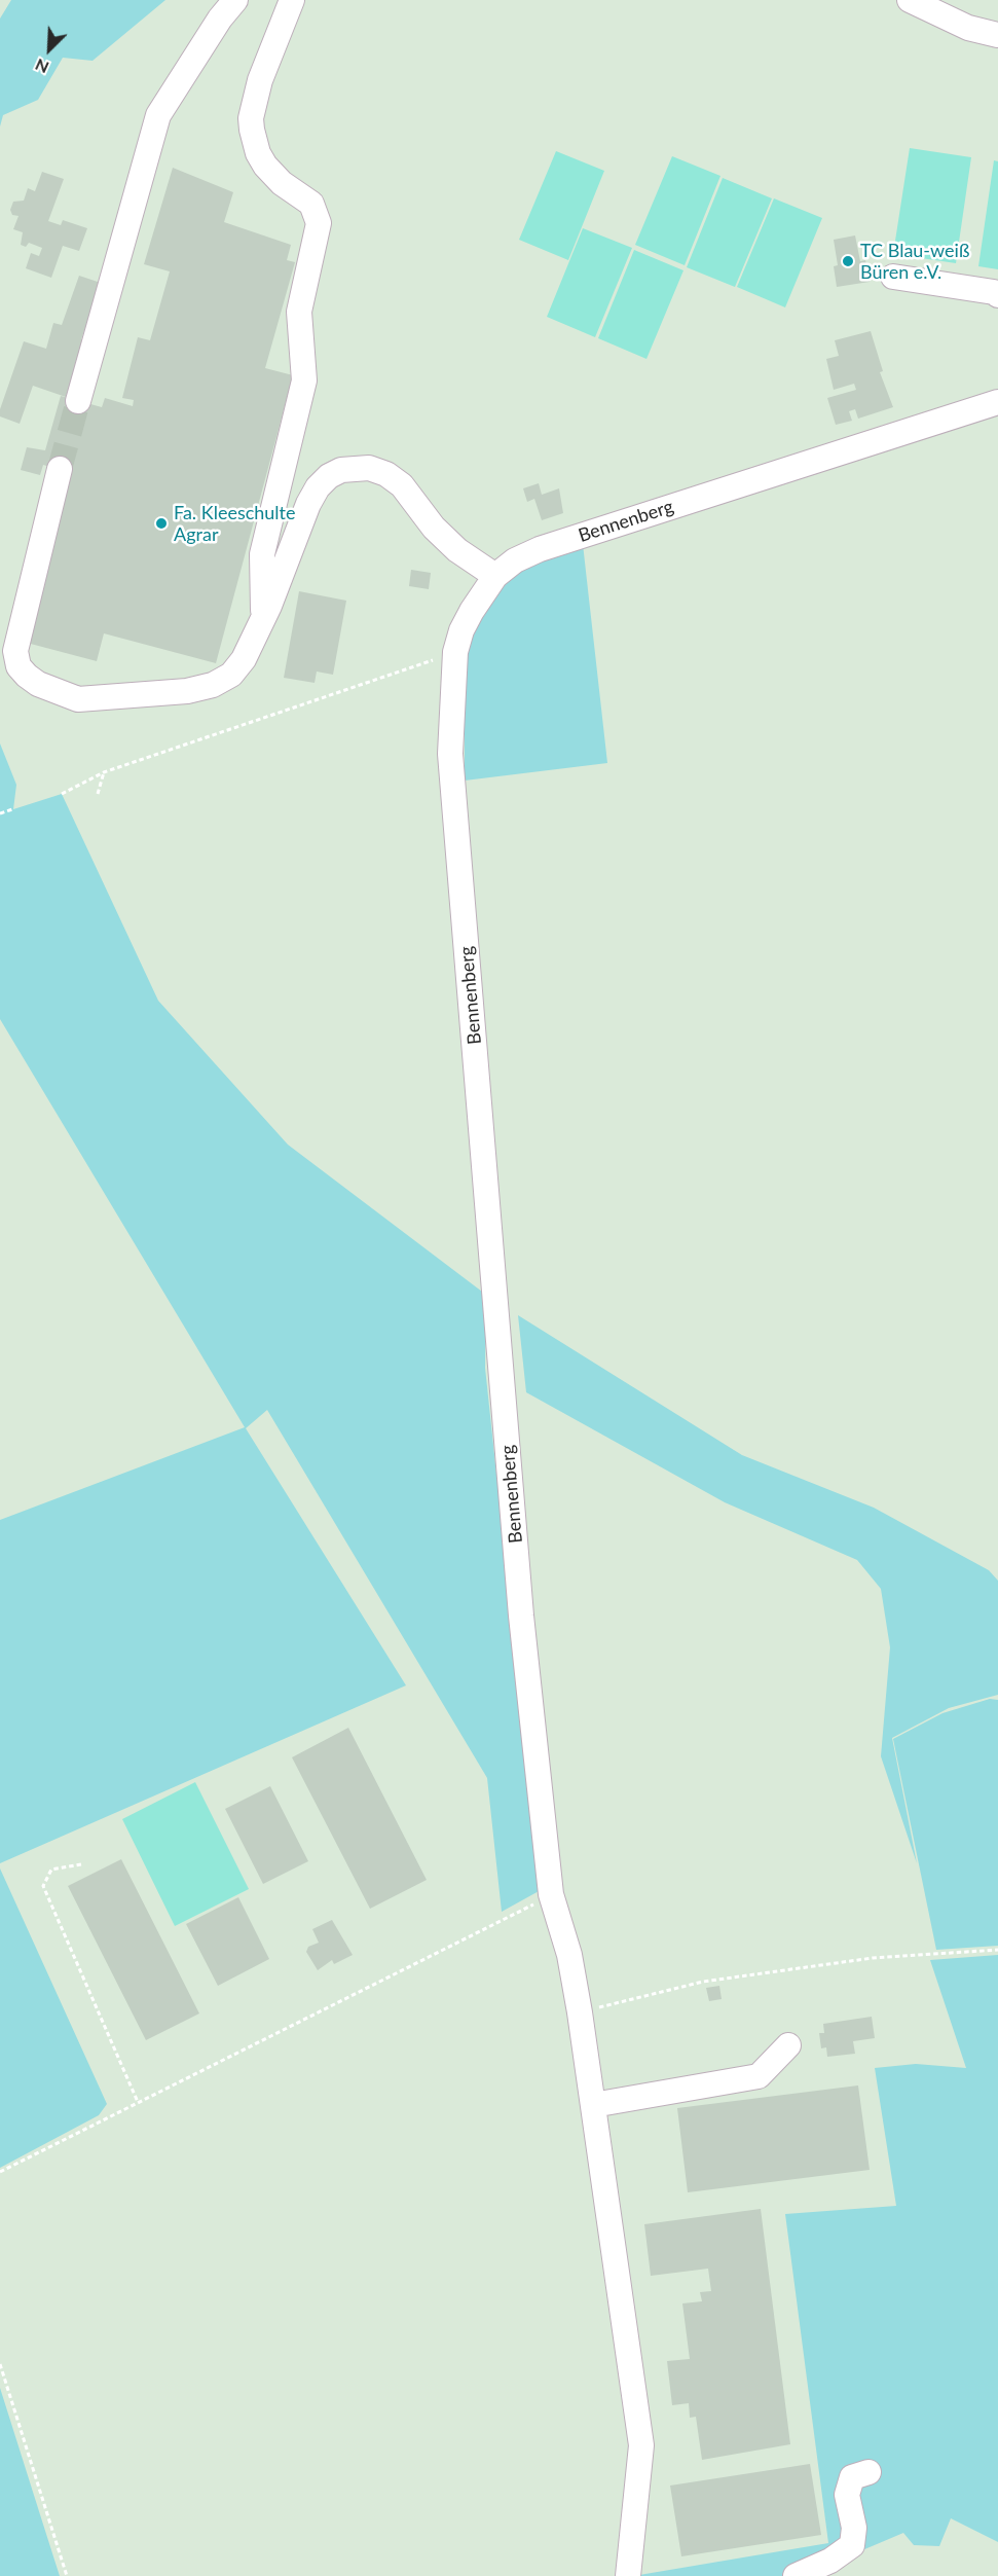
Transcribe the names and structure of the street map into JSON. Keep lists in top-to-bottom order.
{
  "streets": {
    "street": ["Bennenberg"]
  },
  "places": ["TC Blau-weiß Büren e.V.", "Fa. Kleeschulte Agrar"],
  "north": "bottom left"
}
